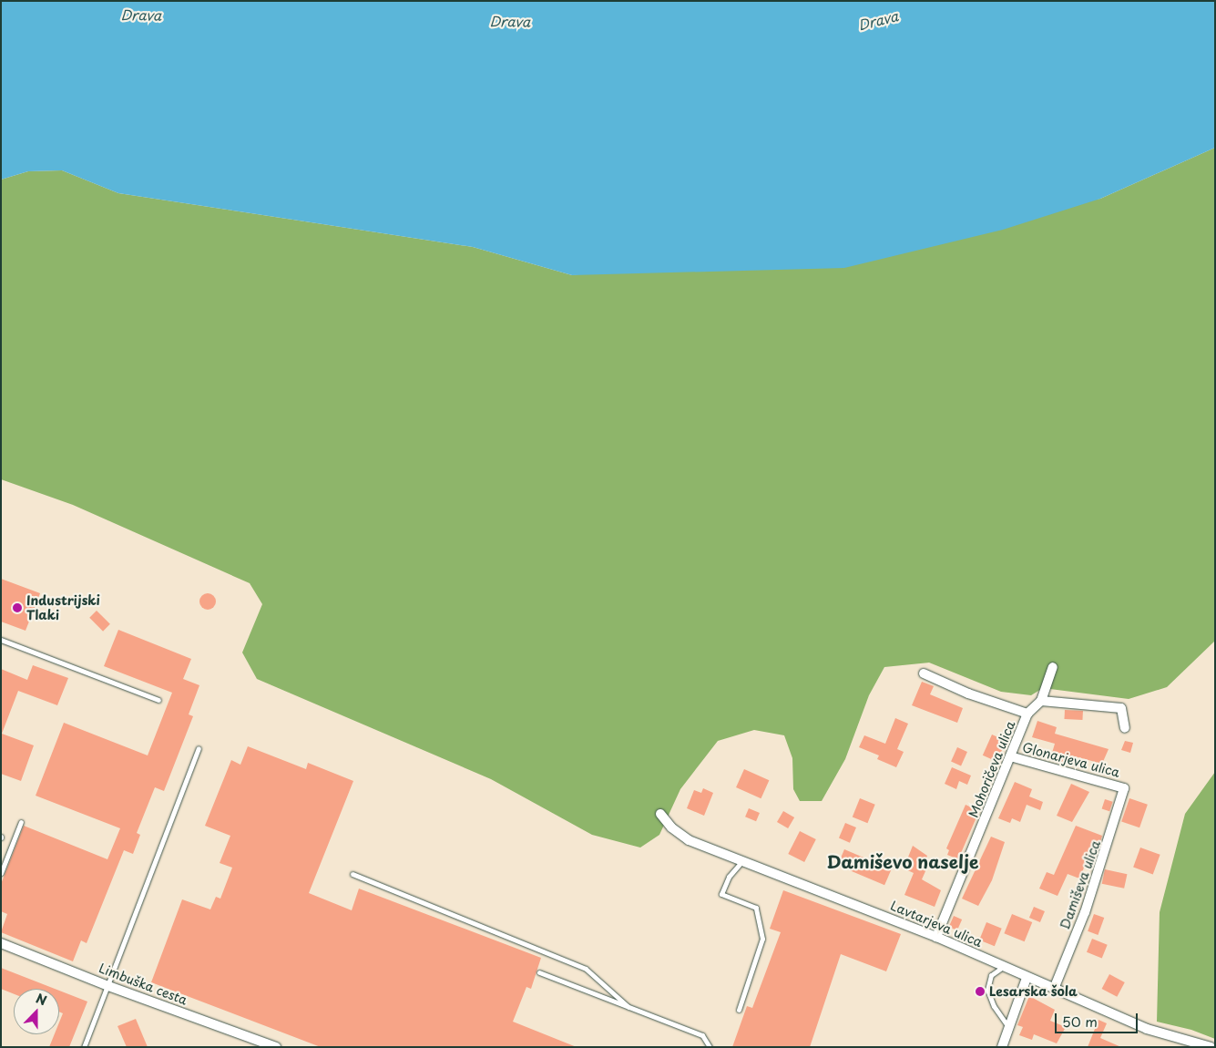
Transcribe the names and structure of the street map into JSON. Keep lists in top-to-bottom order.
{
  "streets": {
    "street": [
      "Glonarjeva ulica",
      "Mohoričeva ulica",
      "Damiševa ulica",
      "Lavtarjeva ulica",
      "Limbuška cesta"
    ]
  },
  "crossings": [
    ["Glonarjeva ulica", "Mohoričeva ulica"],
    ["Glonarjeva ulica", "Damiševa ulica"],
    ["Mohoričeva ulica", "Lavtarjeva ulica"],
    ["Damiševa ulica", "Lavtarjeva ulica"]
  ],
  "districts": ["Damiševo naselje"],
  "water": ["Drava"],
  "places": ["Industrijski Tlaki", "Lesarska šola"],
  "scale_bar": "50 m",
  "north": "top"
}
